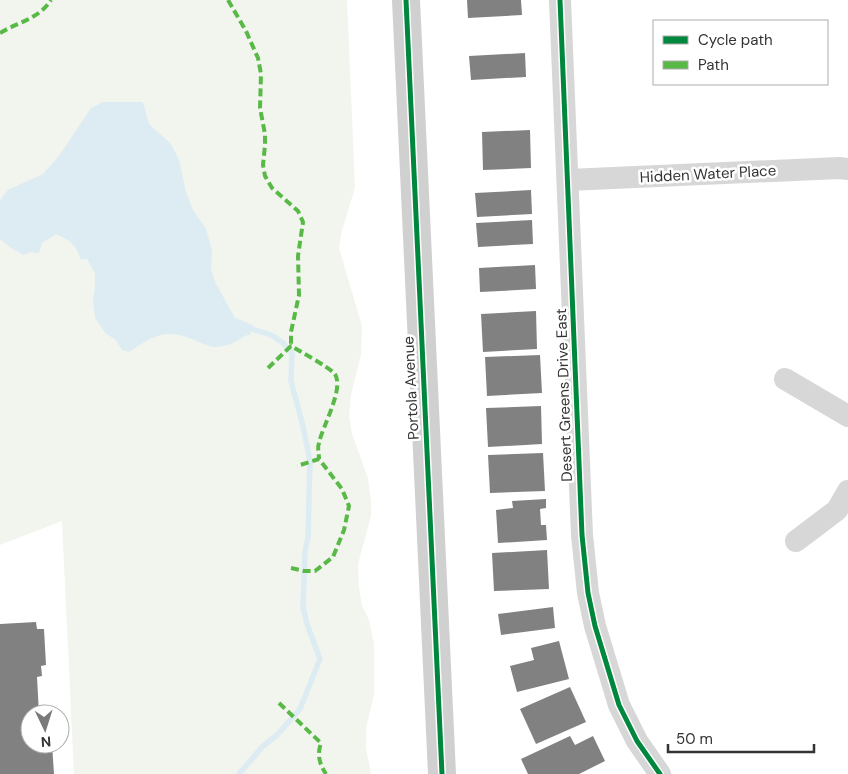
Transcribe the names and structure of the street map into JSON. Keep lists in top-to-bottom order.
{
  "streets": {
    "main road": ["Portola Avenue"],
    "street": ["Hidden Water Place", "Desert Greens Drive East"]
  },
  "crossings": [
    ["Hidden Water Place", "Desert Greens Drive East"]
  ],
  "legend": ["Cycle path", "Path"],
  "scale_bar": "50 m",
  "north": "bottom"
}
